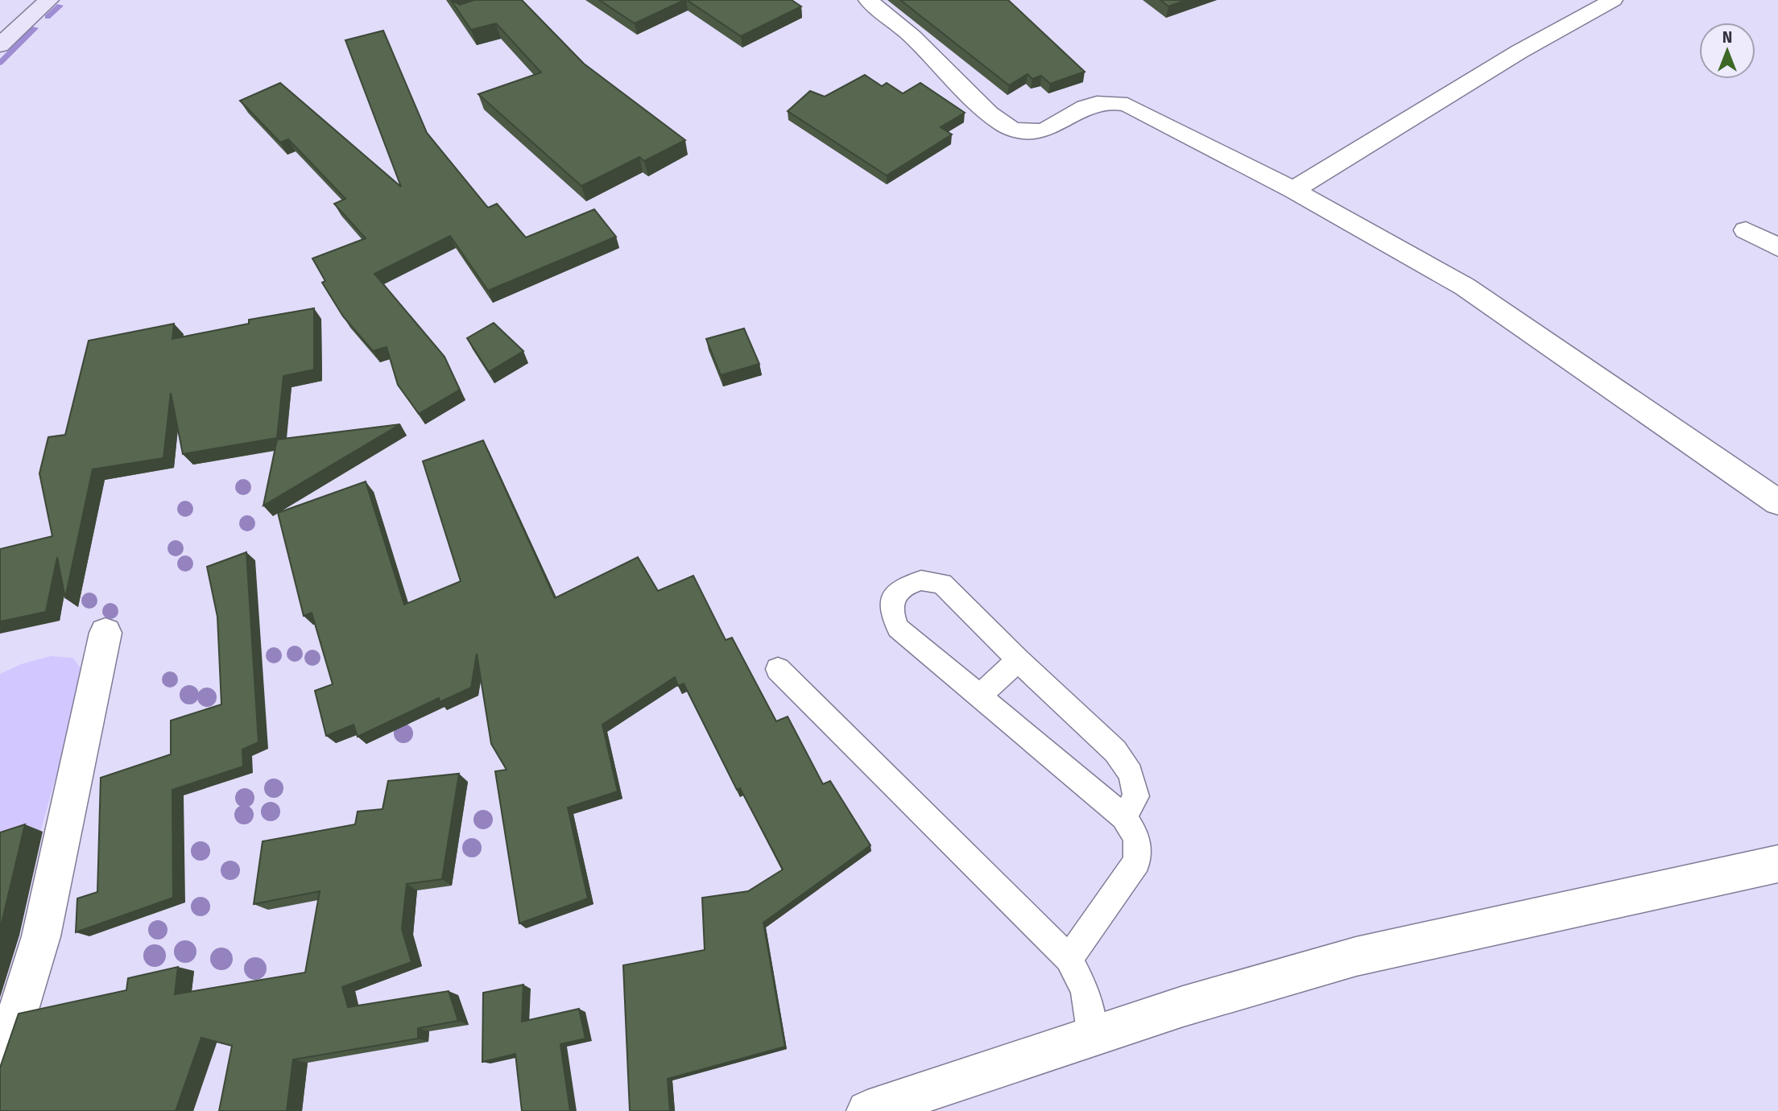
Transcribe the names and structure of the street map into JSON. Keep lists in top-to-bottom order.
{
  "north": "top"
}
